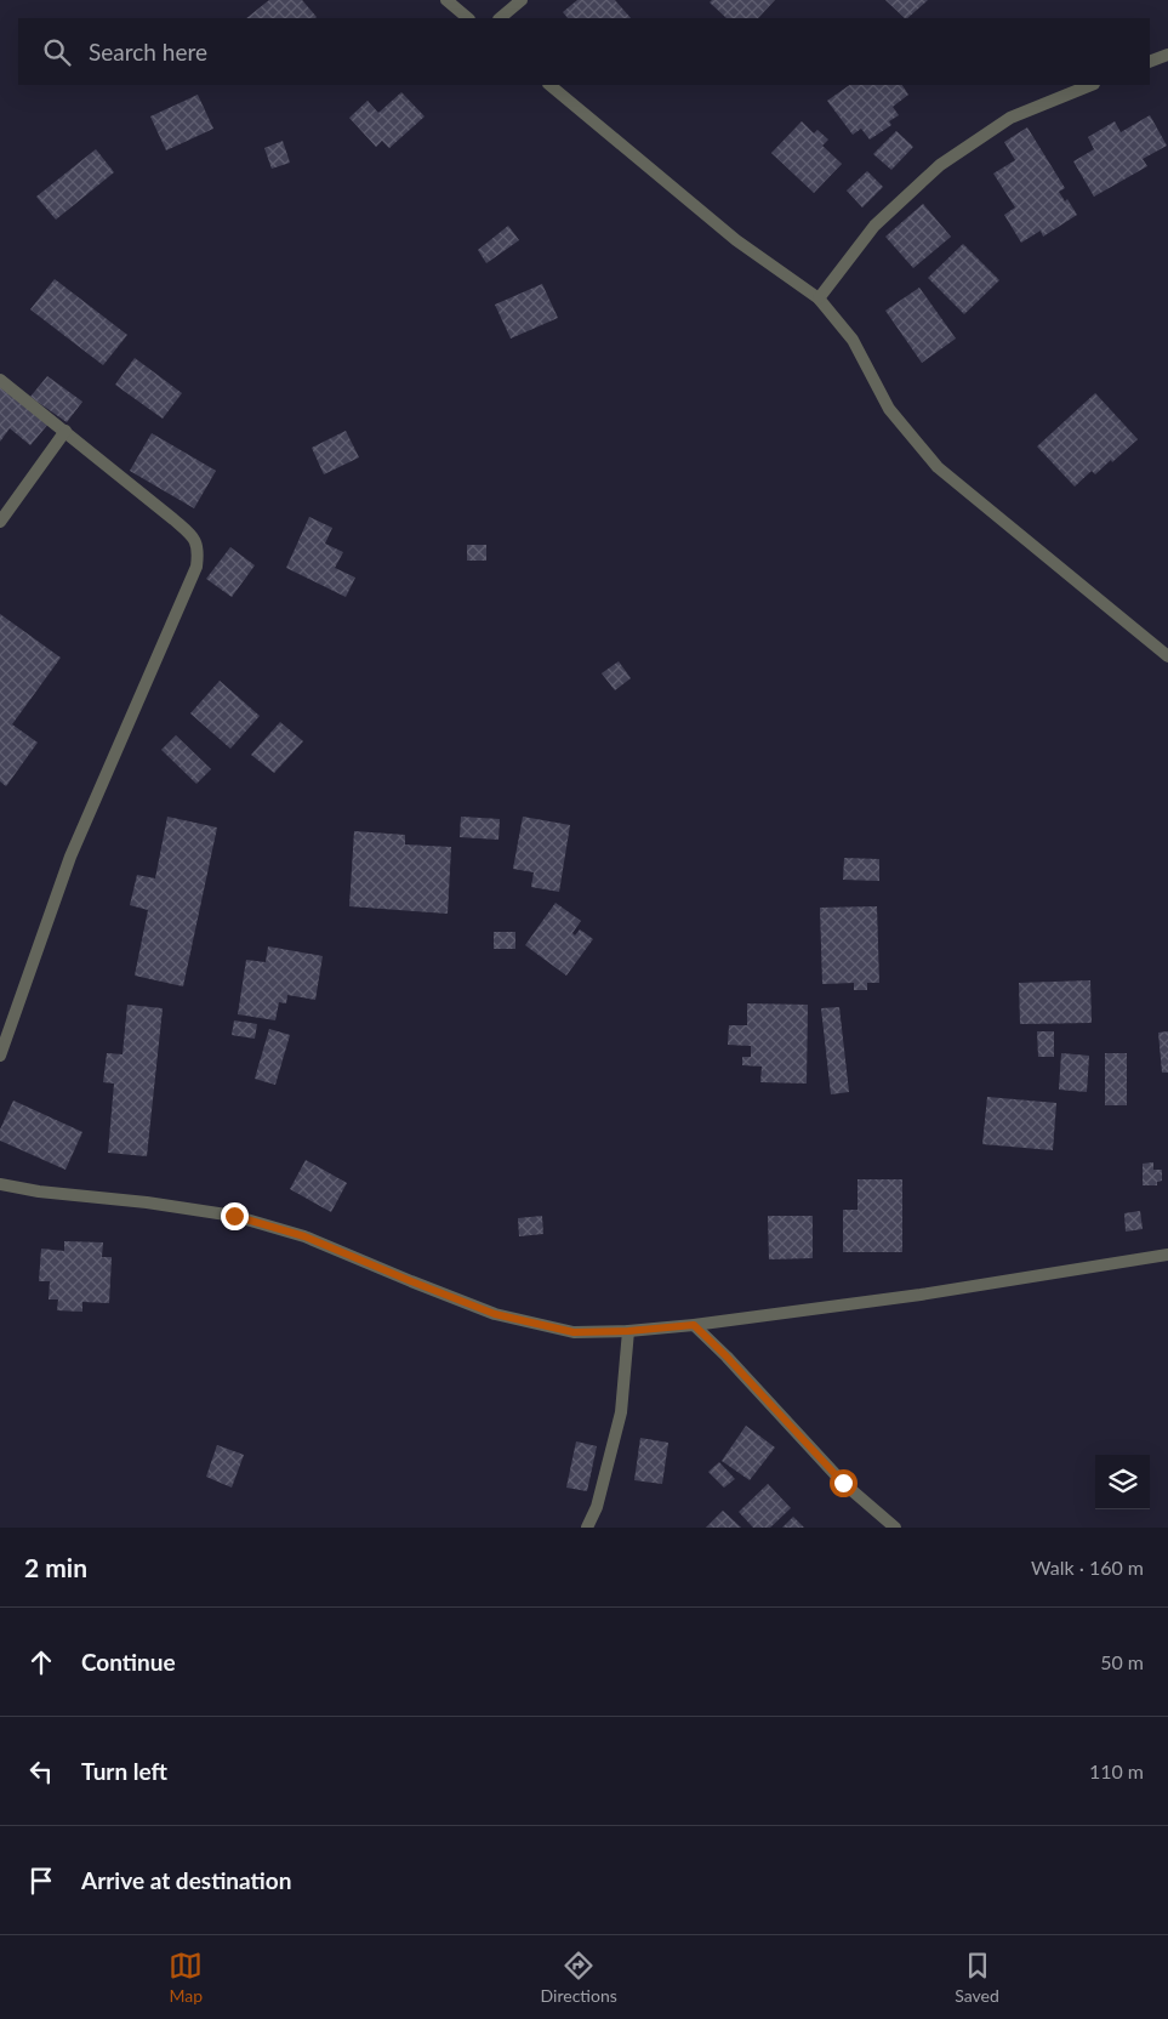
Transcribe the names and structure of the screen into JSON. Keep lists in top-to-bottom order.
{
  "page": {
    "search": "Search here",
    "heading": ["2 min", "Walk · 160 m"],
    "list": [
      ["Continue", "50 m"],
      ["Turn left", "110 m"],
      "Arrive at destination"
    ],
    "nav": ["Map", "Directions", "Saved"]
  }
}
